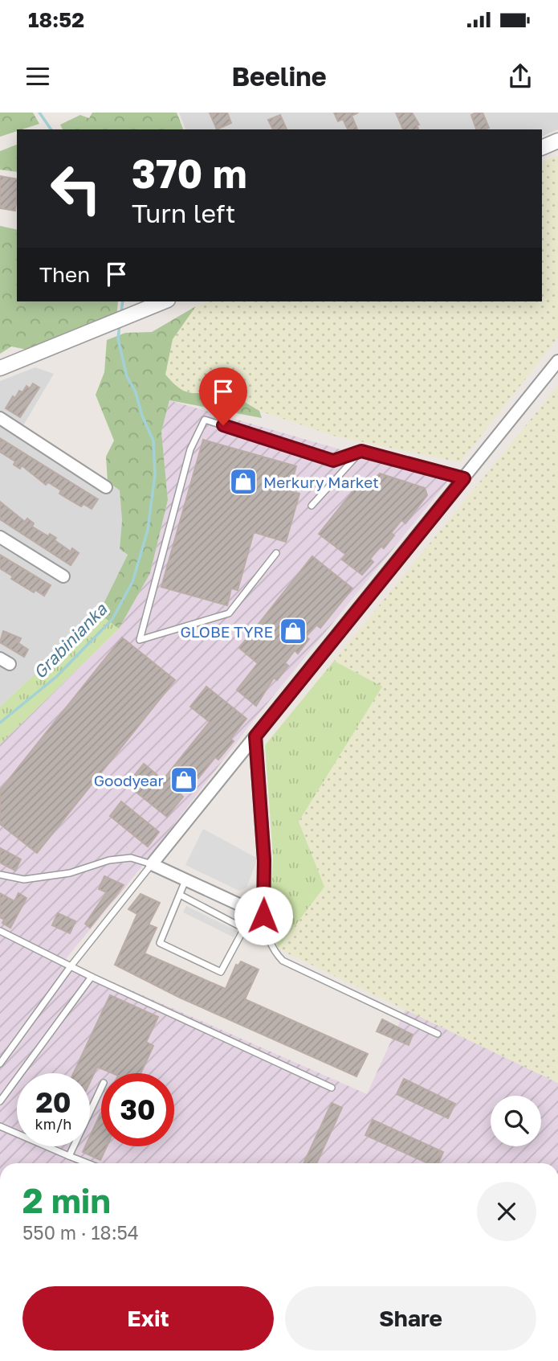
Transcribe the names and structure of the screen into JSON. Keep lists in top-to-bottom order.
{
  "water": ["Grabinianka"],
  "places": {
    "shop": ["Merkury Market", "GLOBE TYRE", "Goodyear"]
  },
  "page": {
    "status": "18:52",
    "header": "Beeline",
    "turn": ["370 m", "Turn left"],
    "then": "Then",
    "speed": "20 km/h",
    "limit": "30",
    "heading": ["2 min", "550 m · 18:54"],
    "buttons": ["Exit", "Share"]
  }
}
